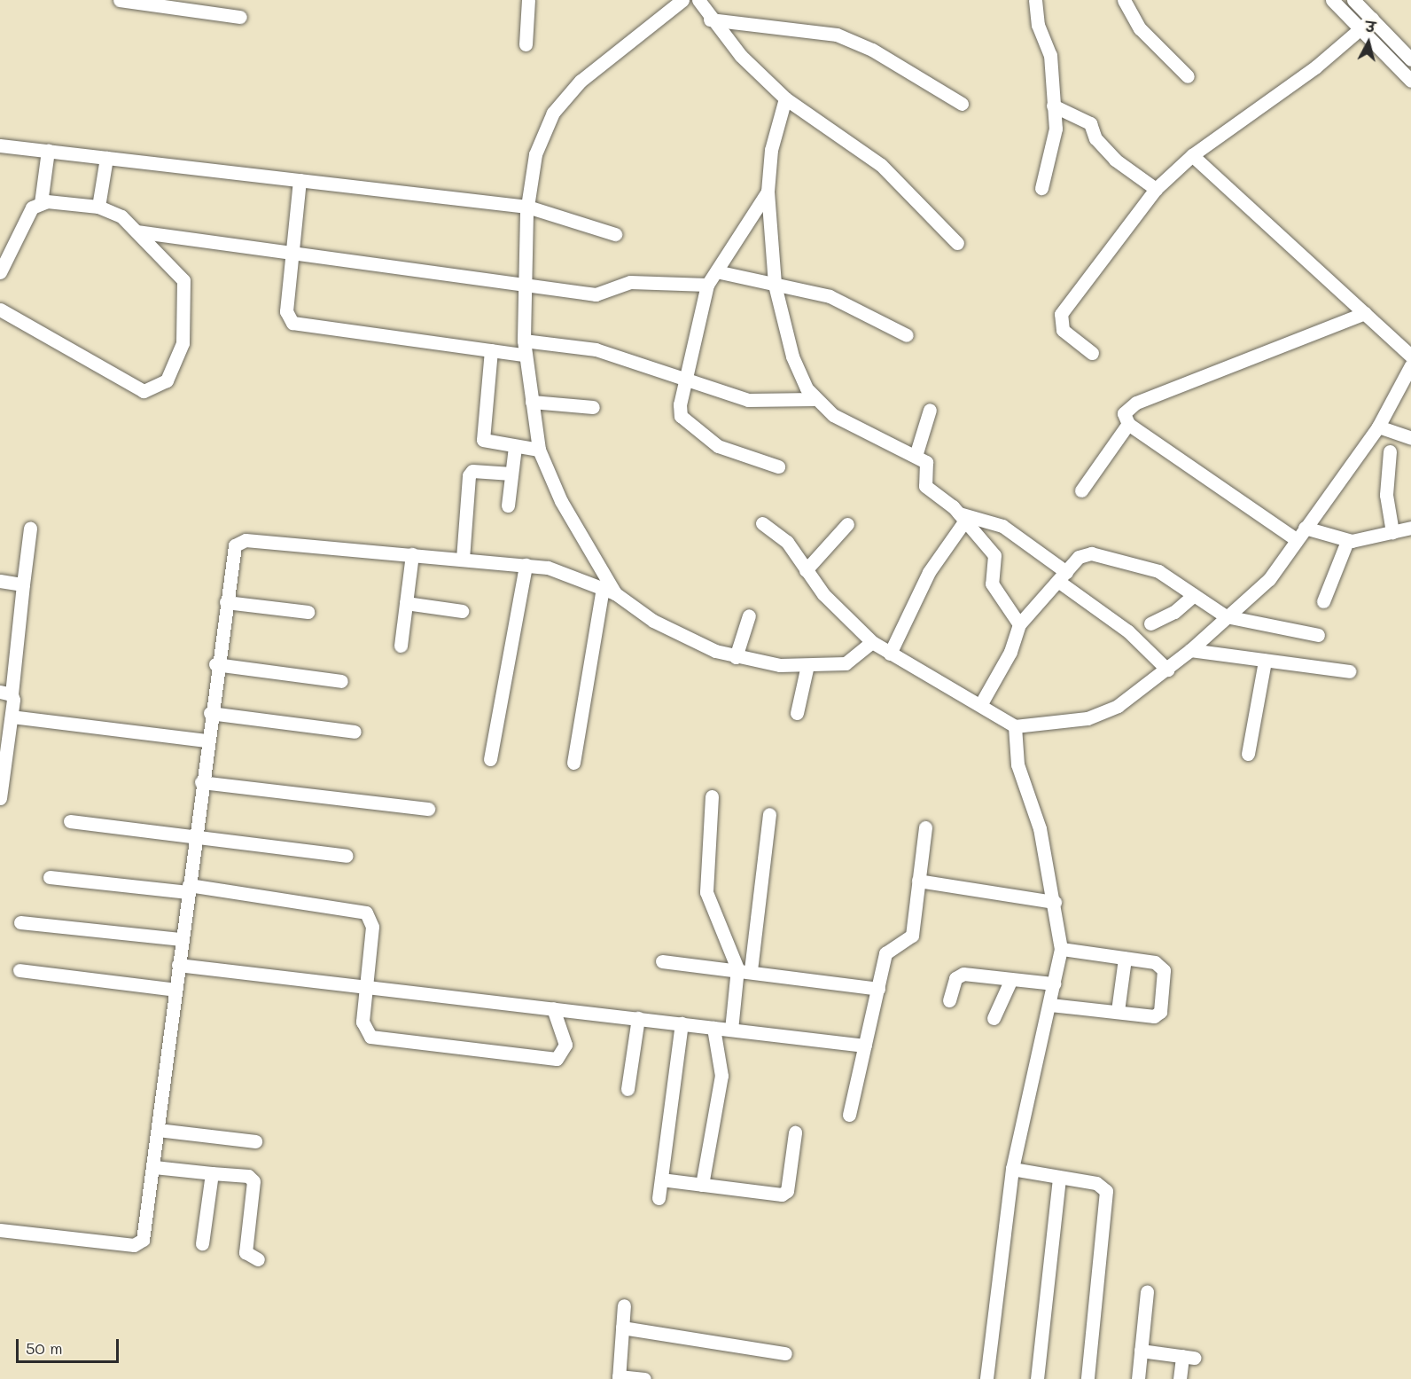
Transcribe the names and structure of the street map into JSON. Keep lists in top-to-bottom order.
{
  "scale_bar": "50 m",
  "north": "top"
}
